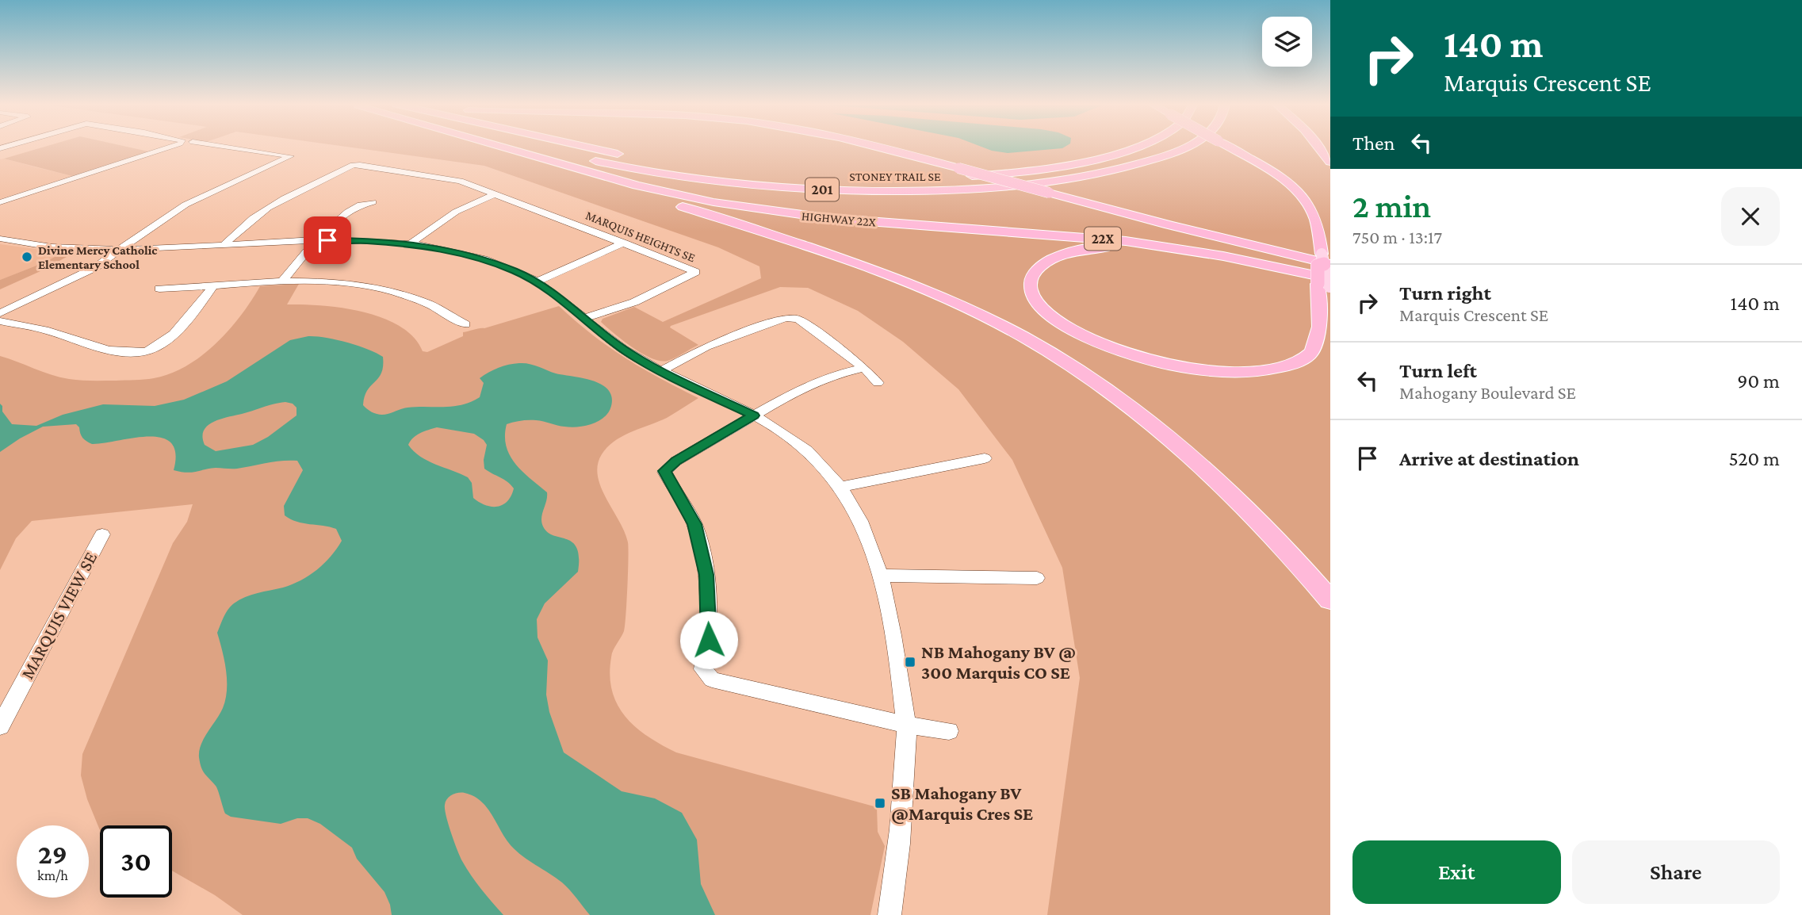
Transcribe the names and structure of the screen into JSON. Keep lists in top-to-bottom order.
{
  "streets": {
    "highway": [
      "STONEY TRAIL SE",
      "201",
      "HIGHWAY 22X",
      "22X"
    ],
    "street": ["MARQUIS HEIGHTS SE", "MARQUIS VIEW SE"]
  },
  "places": {
    "other": ["Divine Mercy Catholic Elementary School"],
    "transit": ["NB Mahogany BV @ 300 Marquis CO SE", "SB Mahogany BV @Marquis Cres SE"]
  },
  "page": {
    "turn": ["140 m", "Marquis Crescent SE"],
    "then": "Then",
    "heading": ["2 min", "750 m · 13:17"],
    "list": [
      {
        "name": "Turn right",
        "note": "Marquis Crescent SE",
        "value": "140 m"
      },
      {
        "name": "Turn left",
        "note": "Mahogany Boulevard SE",
        "value": "90 m"
      },
      {
        "name": "Arrive at destination",
        "value": "520 m"
      }
    ],
    "speed": "29 km/h",
    "limit": "30",
    "buttons": ["Exit", "Share"]
  }
}
